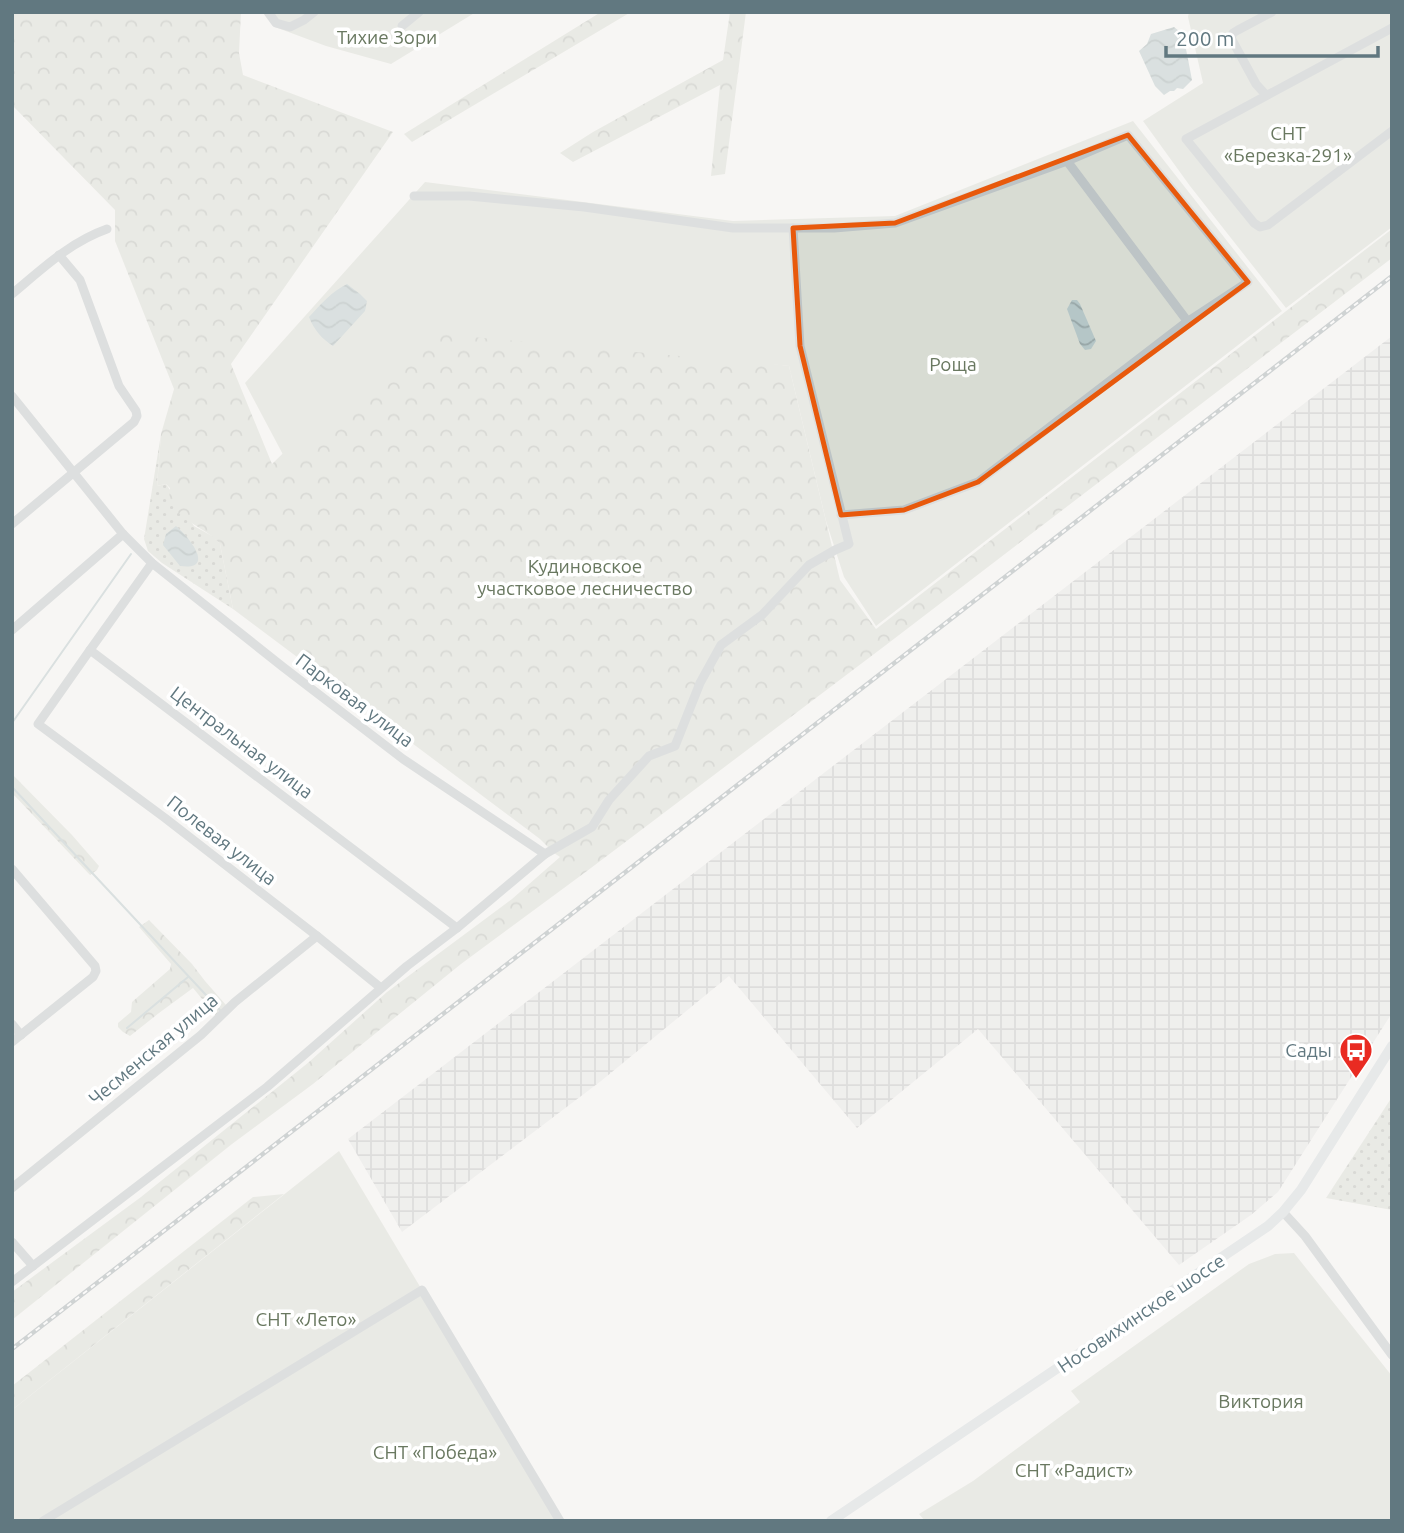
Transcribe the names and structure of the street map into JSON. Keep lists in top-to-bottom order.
{
  "streets": {
    "main road": ["Носовихинское шоссе"],
    "street": [
      "Парковая улица",
      "Центральная улица",
      "Полевая улица",
      "Чесменская улица"
    ]
  },
  "crossings": [
    ["Центральная улица", "Полевая улица"],
    ["Полевая улица", "Чесменская улица"]
  ],
  "parks": [
    "Тихие Зори",
    "СНТ «Березка-291»",
    "Роща",
    "Кудиновское участковое лесничество",
    "СНТ «Лето»",
    "Виктория",
    "СНТ «Победа»",
    "СНТ «Радист»"
  ],
  "places": {
    "bus stop": ["Сады"]
  },
  "scale_bar": "200 m"
}
